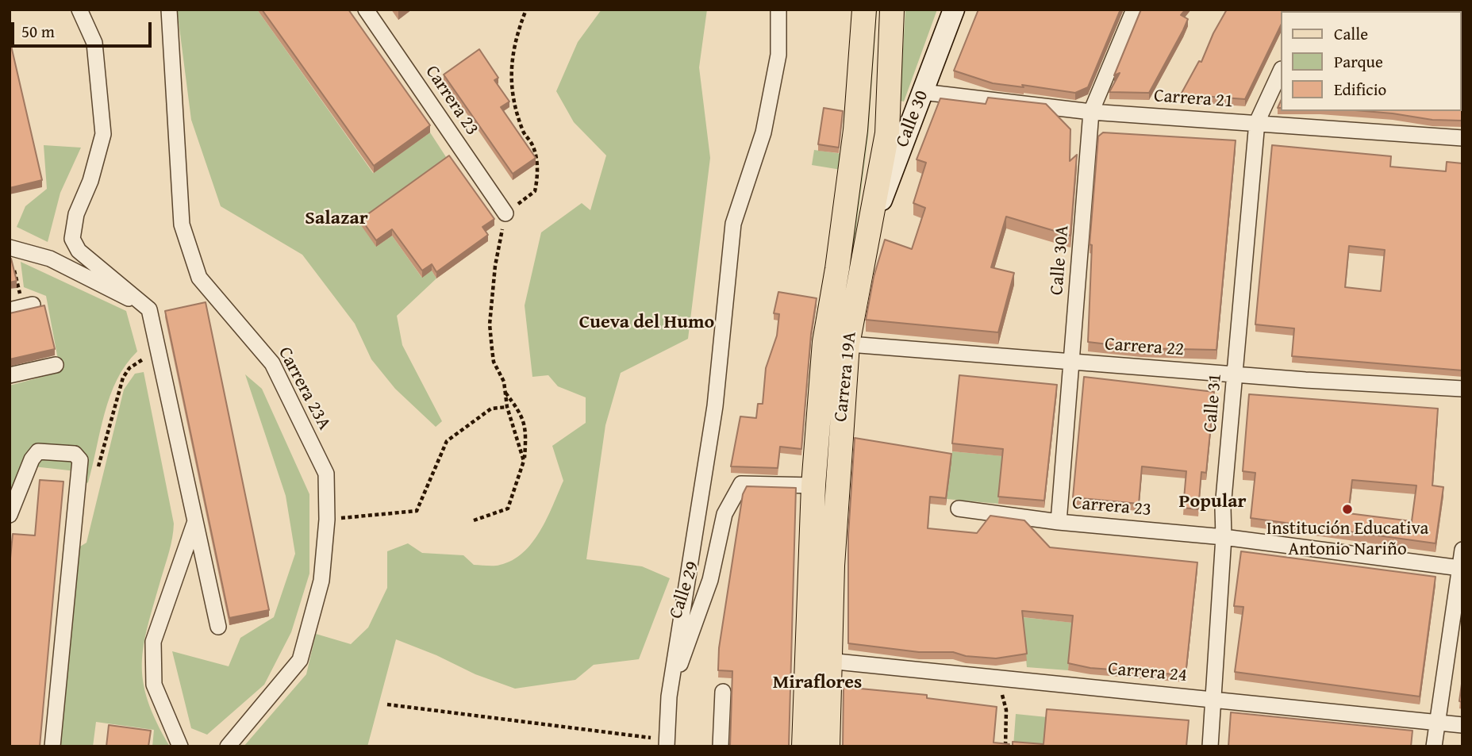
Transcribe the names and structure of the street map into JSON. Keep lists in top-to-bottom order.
{
  "streets": {
    "main road": ["Carrera 19A"],
    "street": [
      "Carrera 21",
      "Carrera 23",
      "Calle 30",
      "Calle 30A",
      "Carrera 22",
      "Carrera 23A",
      "Calle 31",
      "Calle 29",
      "Carrera 24"
    ]
  },
  "crossings": [
    ["Carrera 21", "Calle 30"],
    ["Carrera 21", "Calle 30A"],
    ["Carrera 21", "Calle 31"],
    ["Carrera 23", "Calle 30A"],
    ["Carrera 23", "Calle 31"],
    ["Calle 30", "Carrera 19A"],
    ["Calle 30A", "Carrera 22"],
    ["Carrera 22", "Carrera 19A"],
    ["Carrera 22", "Calle 31"],
    ["Carrera 19A", "Calle 29"],
    ["Carrera 19A", "Carrera 24"],
    ["Calle 31", "Carrera 24"]
  ],
  "districts": [
    "Salazar",
    "Cueva del Humo",
    "Popular",
    "Miraflores"
  ],
  "places": ["Institución Educativa Antonio Nariño"],
  "legend": ["Calle", "Parque", "Edificio"],
  "scale_bar": "50 m"
}
